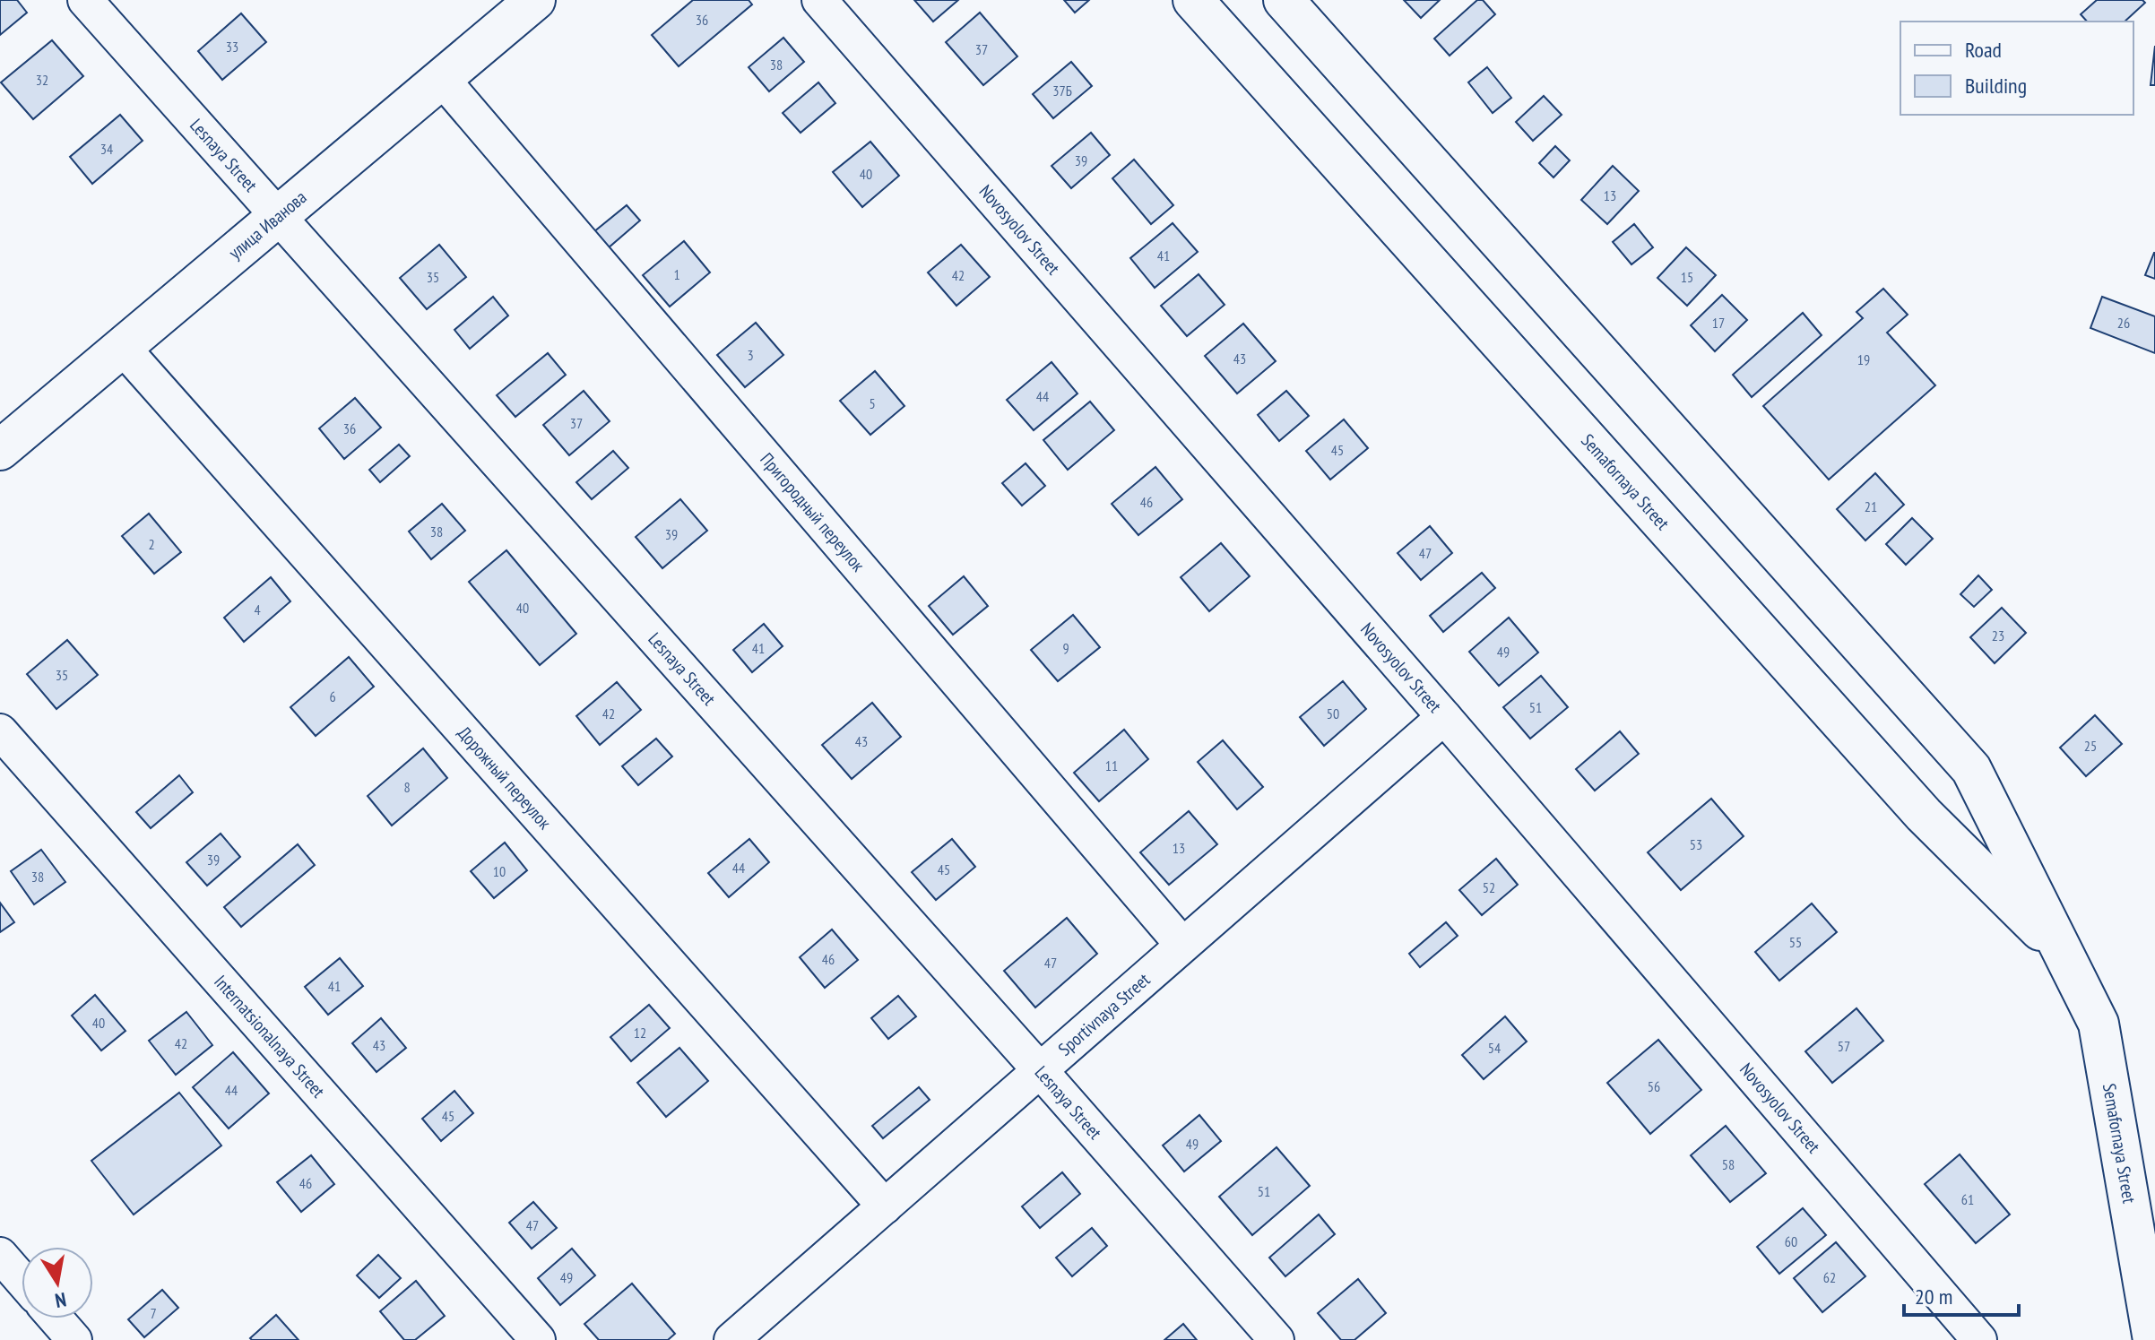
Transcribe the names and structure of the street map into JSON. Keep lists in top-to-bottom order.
{
  "streets": {
    "street": [
      "Lesnaya Street",
      "улица Иванова",
      "Novosyolov Street",
      "Semafornaya Street",
      "Пригородный переулок",
      "Дорожный переулок",
      "Sportivnaya Street",
      "Internatsionalnaya Street"
    ]
  },
  "crossings": [
    ["Lesnaya Street", "улица Иванова"],
    ["Lesnaya Street", "Sportivnaya Street"],
    ["улица Иванова", "Пригородный переулок"],
    ["улица Иванова", "Дорожный переулок"],
    ["Novosyolov Street", "Sportivnaya Street"],
    ["Пригородный переулок", "Sportivnaya Street"],
    ["Дорожный переулок", "Sportivnaya Street"]
  ],
  "house_numbers": [
    "36",
    "33",
    "37",
    "38",
    "32",
    "37Б",
    "34",
    "39",
    "40",
    "13",
    "41",
    "1",
    "42",
    "35",
    "15",
    "17",
    "26",
    "3",
    "43",
    "19",
    "44",
    "5",
    "37",
    "36",
    "45",
    "46",
    "21",
    "38",
    "39",
    "2",
    "47",
    "40",
    "4",
    "23",
    "41",
    "9",
    "49",
    "35",
    "6",
    "51",
    "42",
    "50",
    "43",
    "25",
    "11",
    "8",
    "53",
    "13",
    "39",
    "44",
    "45",
    "10",
    "38",
    "52",
    "55",
    "46",
    "47",
    "41",
    "40",
    "12",
    "42",
    "43",
    "57",
    "54",
    "56",
    "44",
    "45",
    "49",
    "58",
    "46",
    "51",
    "61",
    "47",
    "60",
    "49",
    "62",
    "7"
  ],
  "legend": ["Road", "Building"],
  "scale_bar": "20 m",
  "north": "bottom"
}
